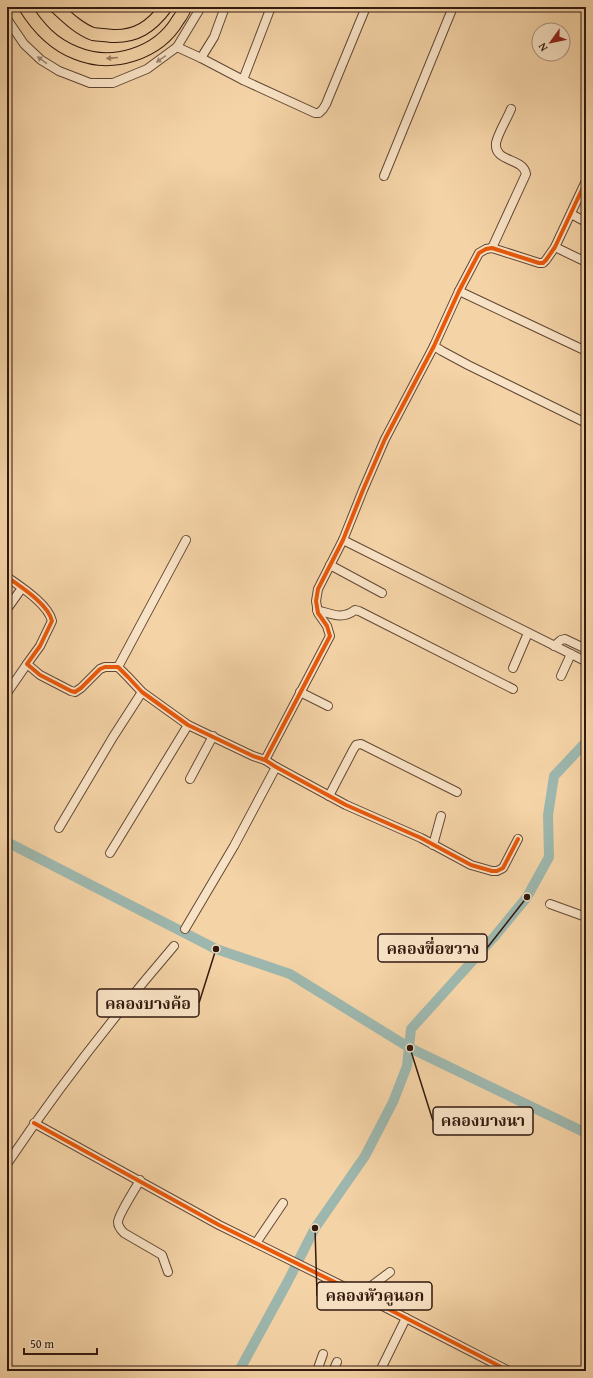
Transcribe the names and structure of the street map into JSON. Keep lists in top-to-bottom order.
{
  "places": [
    "คลองขื่อขวาง",
    "คลองบางค้อ",
    "คลองบางนา",
    "คลองหัวคูนอก"
  ],
  "scale_bar": "50 m",
  "north": "bottom left"
}
